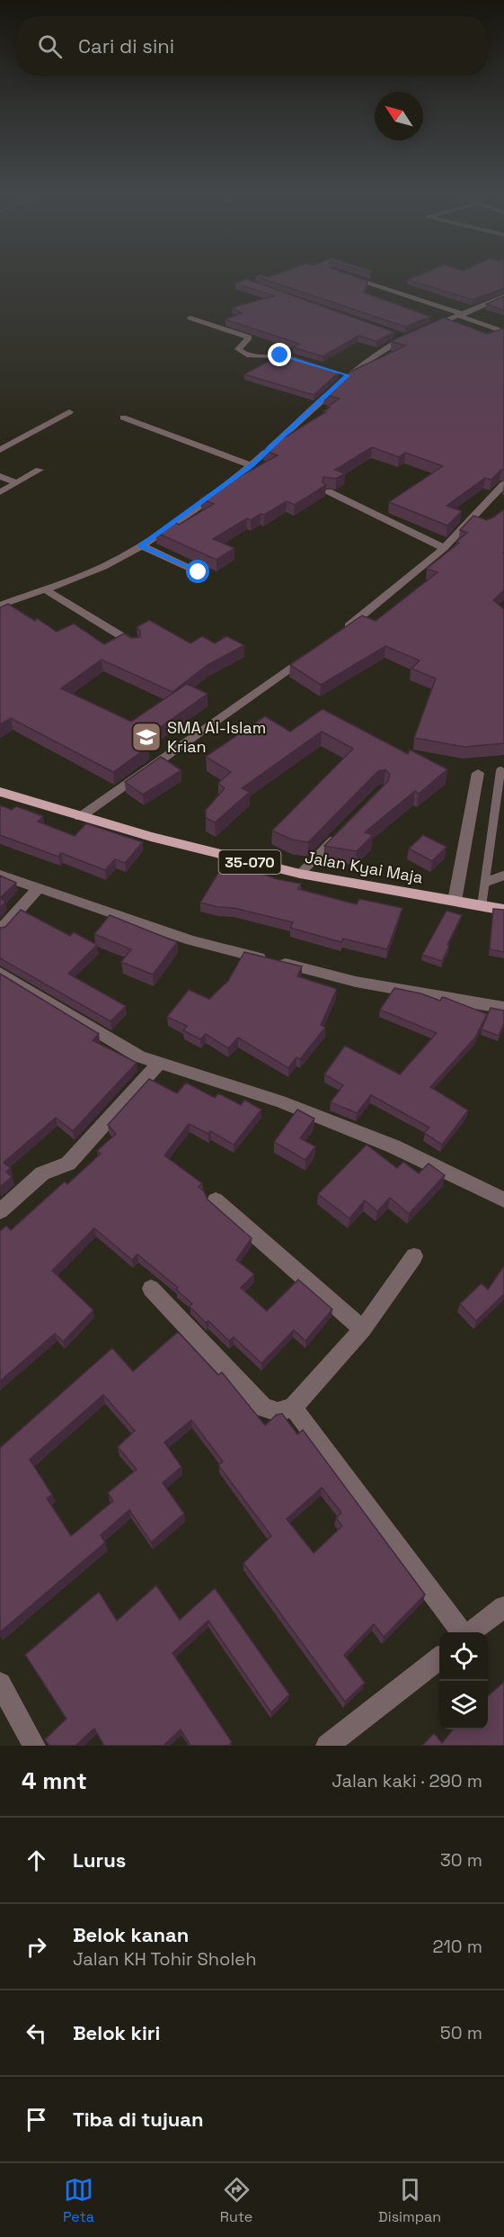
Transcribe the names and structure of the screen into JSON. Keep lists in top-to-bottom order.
{
  "streets": {
    "main road": ["35-070", "Jalan Kyai Maja"]
  },
  "places": {
    "school or university": ["SMA Al-Islam Krian"]
  },
  "north": "top left",
  "page": {
    "search": "Cari di sini",
    "heading": ["4 mnt", "Jalan kaki · 290 m"],
    "list": [
      ["Lurus", "30 m"],
      ["Belok kanan", "Jalan KH Tohir Sholeh", "210 m"],
      ["Belok kiri", "50 m"],
      "Tiba di tujuan"
    ],
    "nav": ["Peta", "Rute", "Disimpan"]
  }
}
